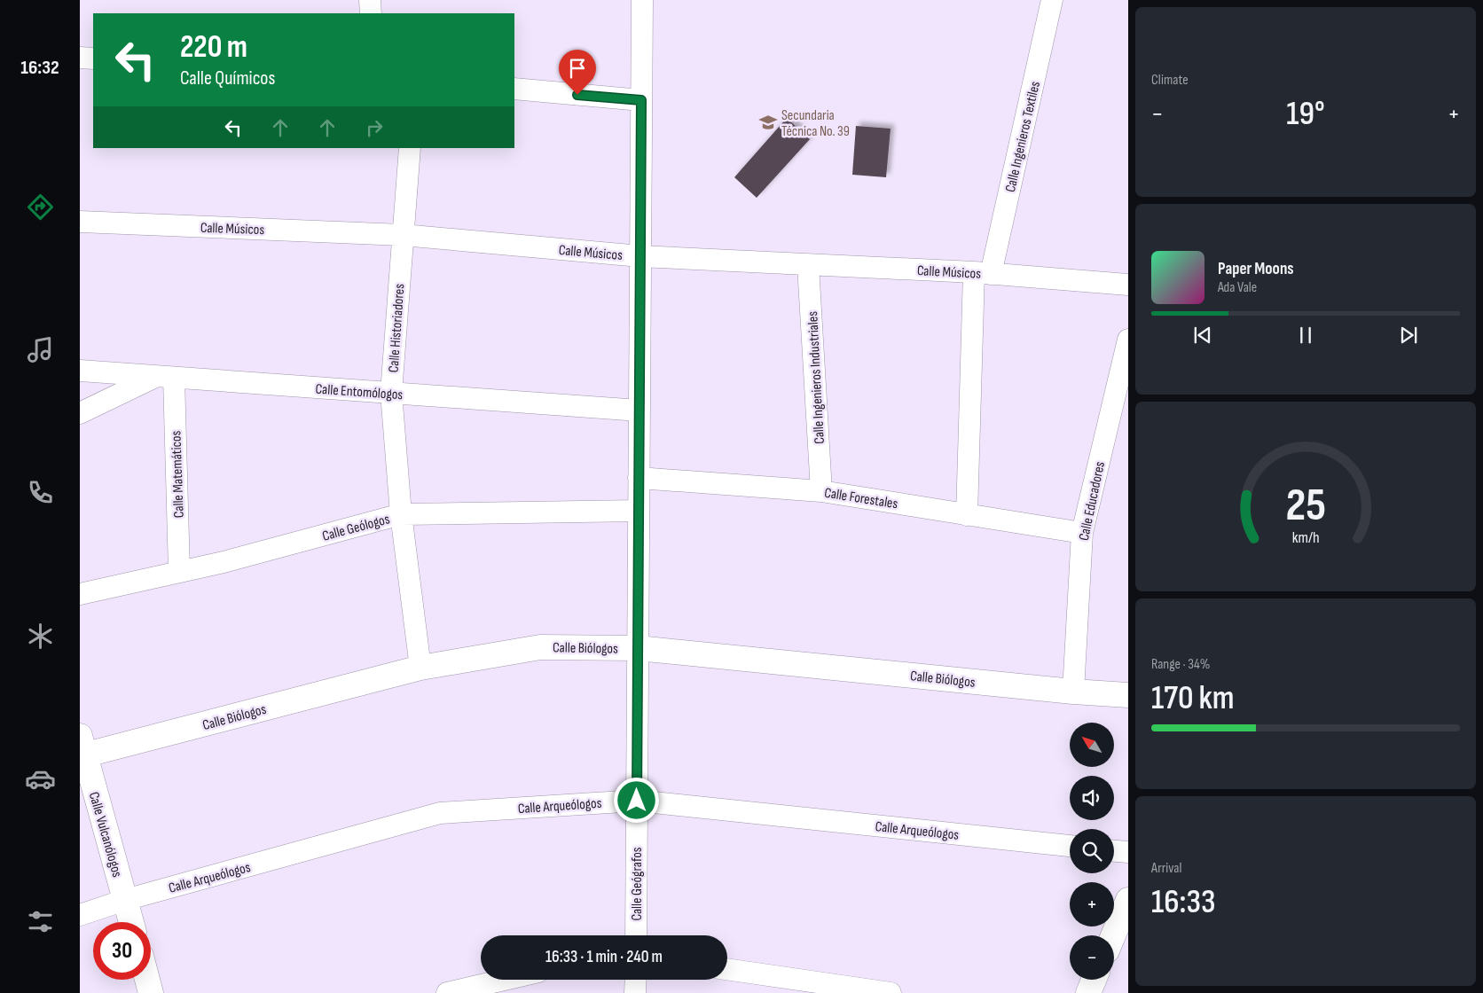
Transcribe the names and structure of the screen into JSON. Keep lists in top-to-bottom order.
{
  "streets": {
    "street": [
      "Calle Ingenieros Textiles",
      "Calle Músicos",
      "Calle Historiadores",
      "Calle Ingenieros Industriales",
      "Calle Entomólogos",
      "Calle Matemáticos",
      "Calle Forestales",
      "Calle Educadores",
      "Calle Geólogos",
      "Calle Biólogos",
      "Calle Arqueólogos",
      "Calle Vulcanólogos",
      "Calle Geógrafos"
    ]
  },
  "crossings": [
    ["Calle Ingenieros Textiles", "Calle Músicos"],
    ["Calle Ingenieros Textiles", "Calle Forestales"],
    ["Calle Músicos", "Calle Historiadores"],
    ["Calle Músicos", "Calle Ingenieros Industriales"],
    ["Calle Músicos", "Calle Geógrafos"],
    ["Calle Historiadores", "Calle Entomólogos"],
    ["Calle Historiadores", "Calle Geólogos"],
    ["Calle Historiadores", "Calle Biólogos"],
    ["Calle Ingenieros Industriales", "Calle Forestales"],
    ["Calle Entomólogos", "Calle Matemáticos"],
    ["Calle Entomólogos", "Calle Geógrafos"],
    ["Calle Matemáticos", "Calle Geólogos"],
    ["Calle Forestales", "Calle Educadores"],
    ["Calle Forestales", "Calle Geógrafos"],
    ["Calle Educadores", "Calle Biólogos"],
    ["Calle Geólogos", "Calle Geógrafos"],
    ["Calle Biólogos", "Calle Vulcanólogos"],
    ["Calle Biólogos", "Calle Geógrafos"],
    ["Calle Arqueólogos", "Calle Vulcanólogos"],
    ["Calle Arqueólogos", "Calle Geógrafos"]
  ],
  "places": {
    "school or university": ["Secundaria Técnica No. 39"]
  },
  "north": "top left",
  "page": {
    "tabs": "16:32",
    "tile": [
      "Climate",
      ["Range · 34%", "170 km"],
      ["Arrival", "16:33"]
    ],
    "turn": ["220 m", "Calle Químicos"],
    "heat": ["−", "19°", "+"],
    "song": ["Paper Moons", "Ada Vale"],
    "map_buttons": ["+", "−"],
    "limit": "30",
    "trip": "16:33 · 1 min · 240 m",
    "gauge": ["25", "km/h"]
  }
}
